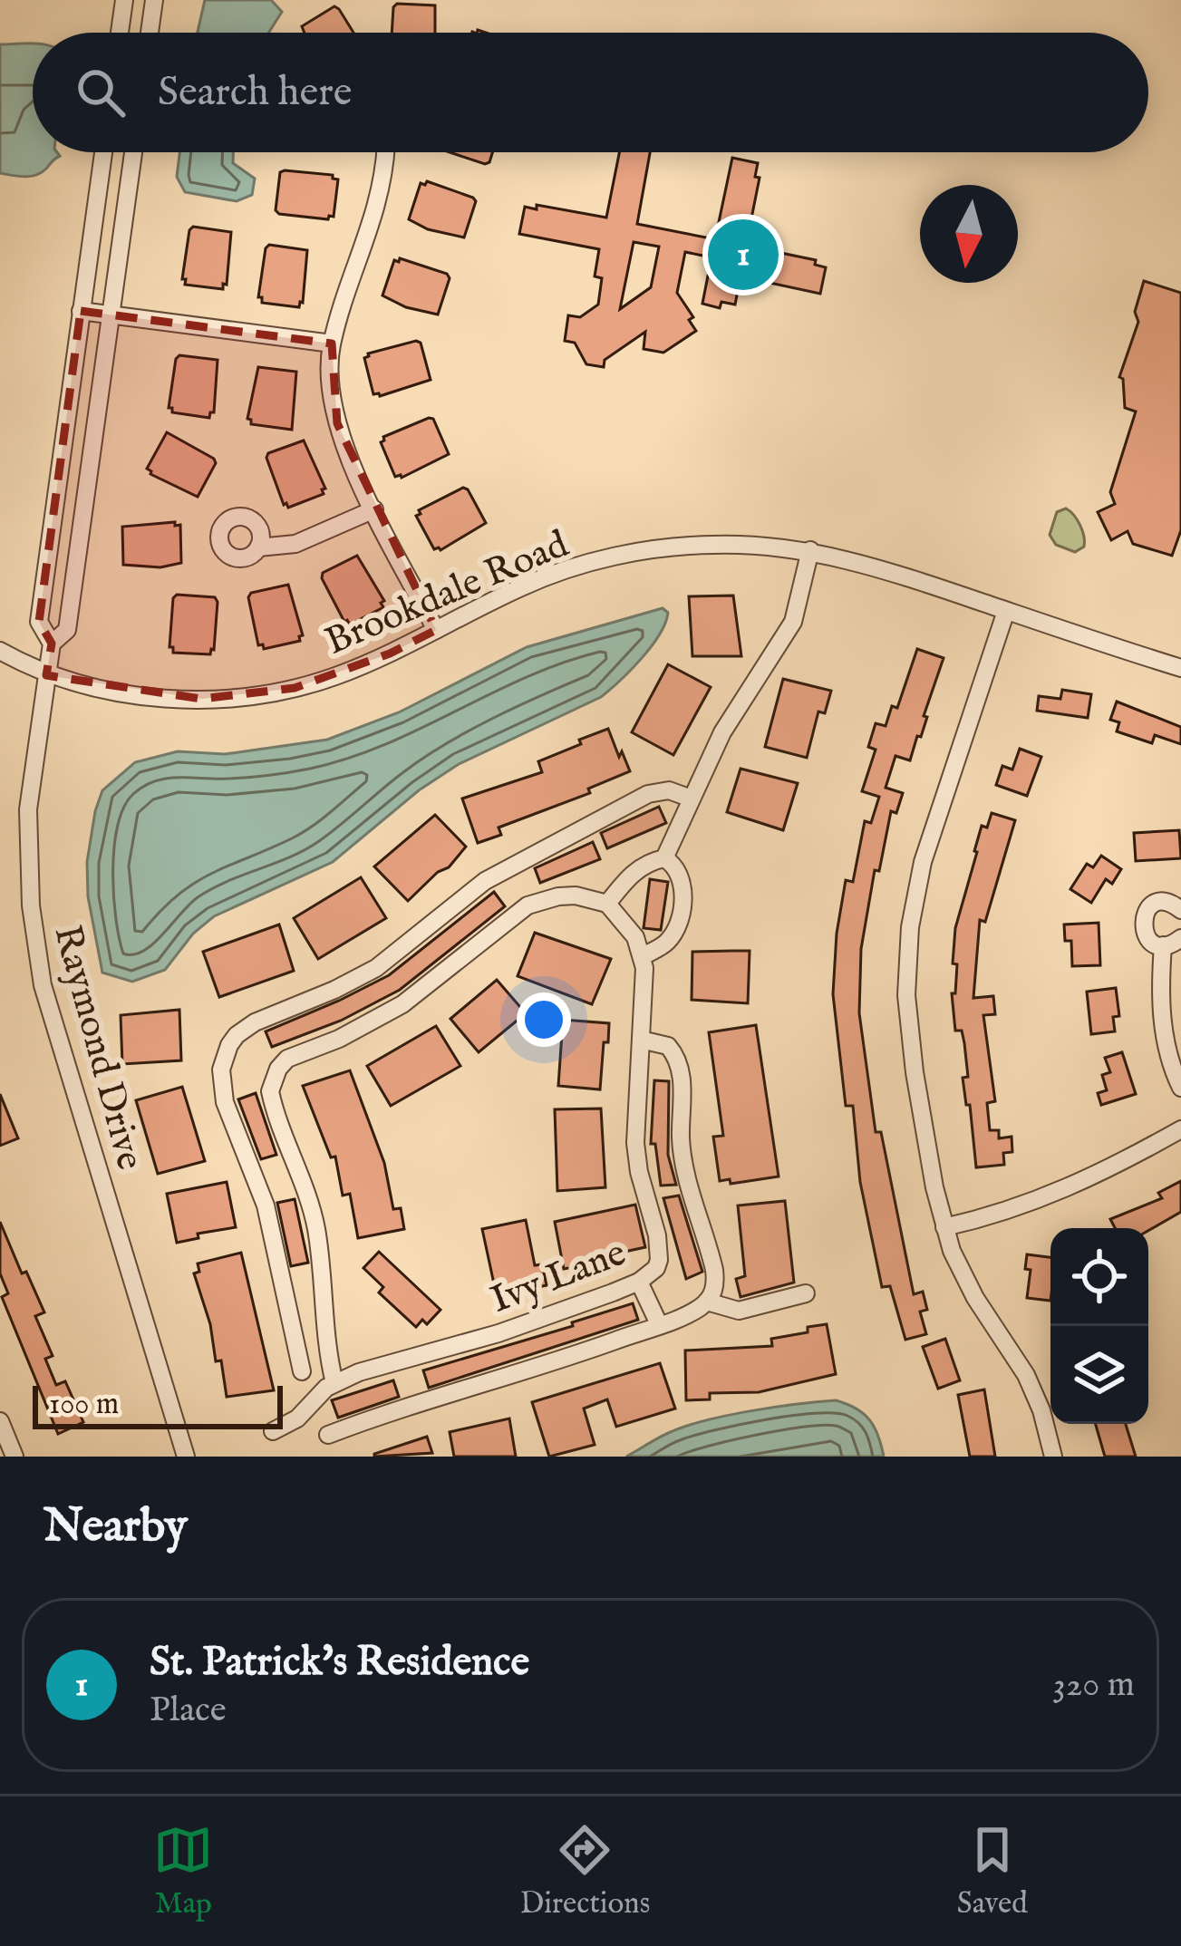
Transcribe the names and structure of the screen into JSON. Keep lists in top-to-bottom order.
{
  "streets": {
    "street": ["Brookdale Road", "Raymond Drive", "Ivy Lane"]
  },
  "crossings": [
    ["Brookdale Road", "Raymond Drive"]
  ],
  "scale_bar": "100 m",
  "north": "bottom",
  "page": {
    "search": "Search here",
    "pins": "1",
    "scale": "100 m",
    "heading": "Nearby",
    "list": [
      {
        "mark": "1",
        "name": "St. Patrick's Residence",
        "note": "Place",
        "value": "320 m"
      }
    ],
    "nav": ["Map", "Directions", "Saved"]
  }
}
